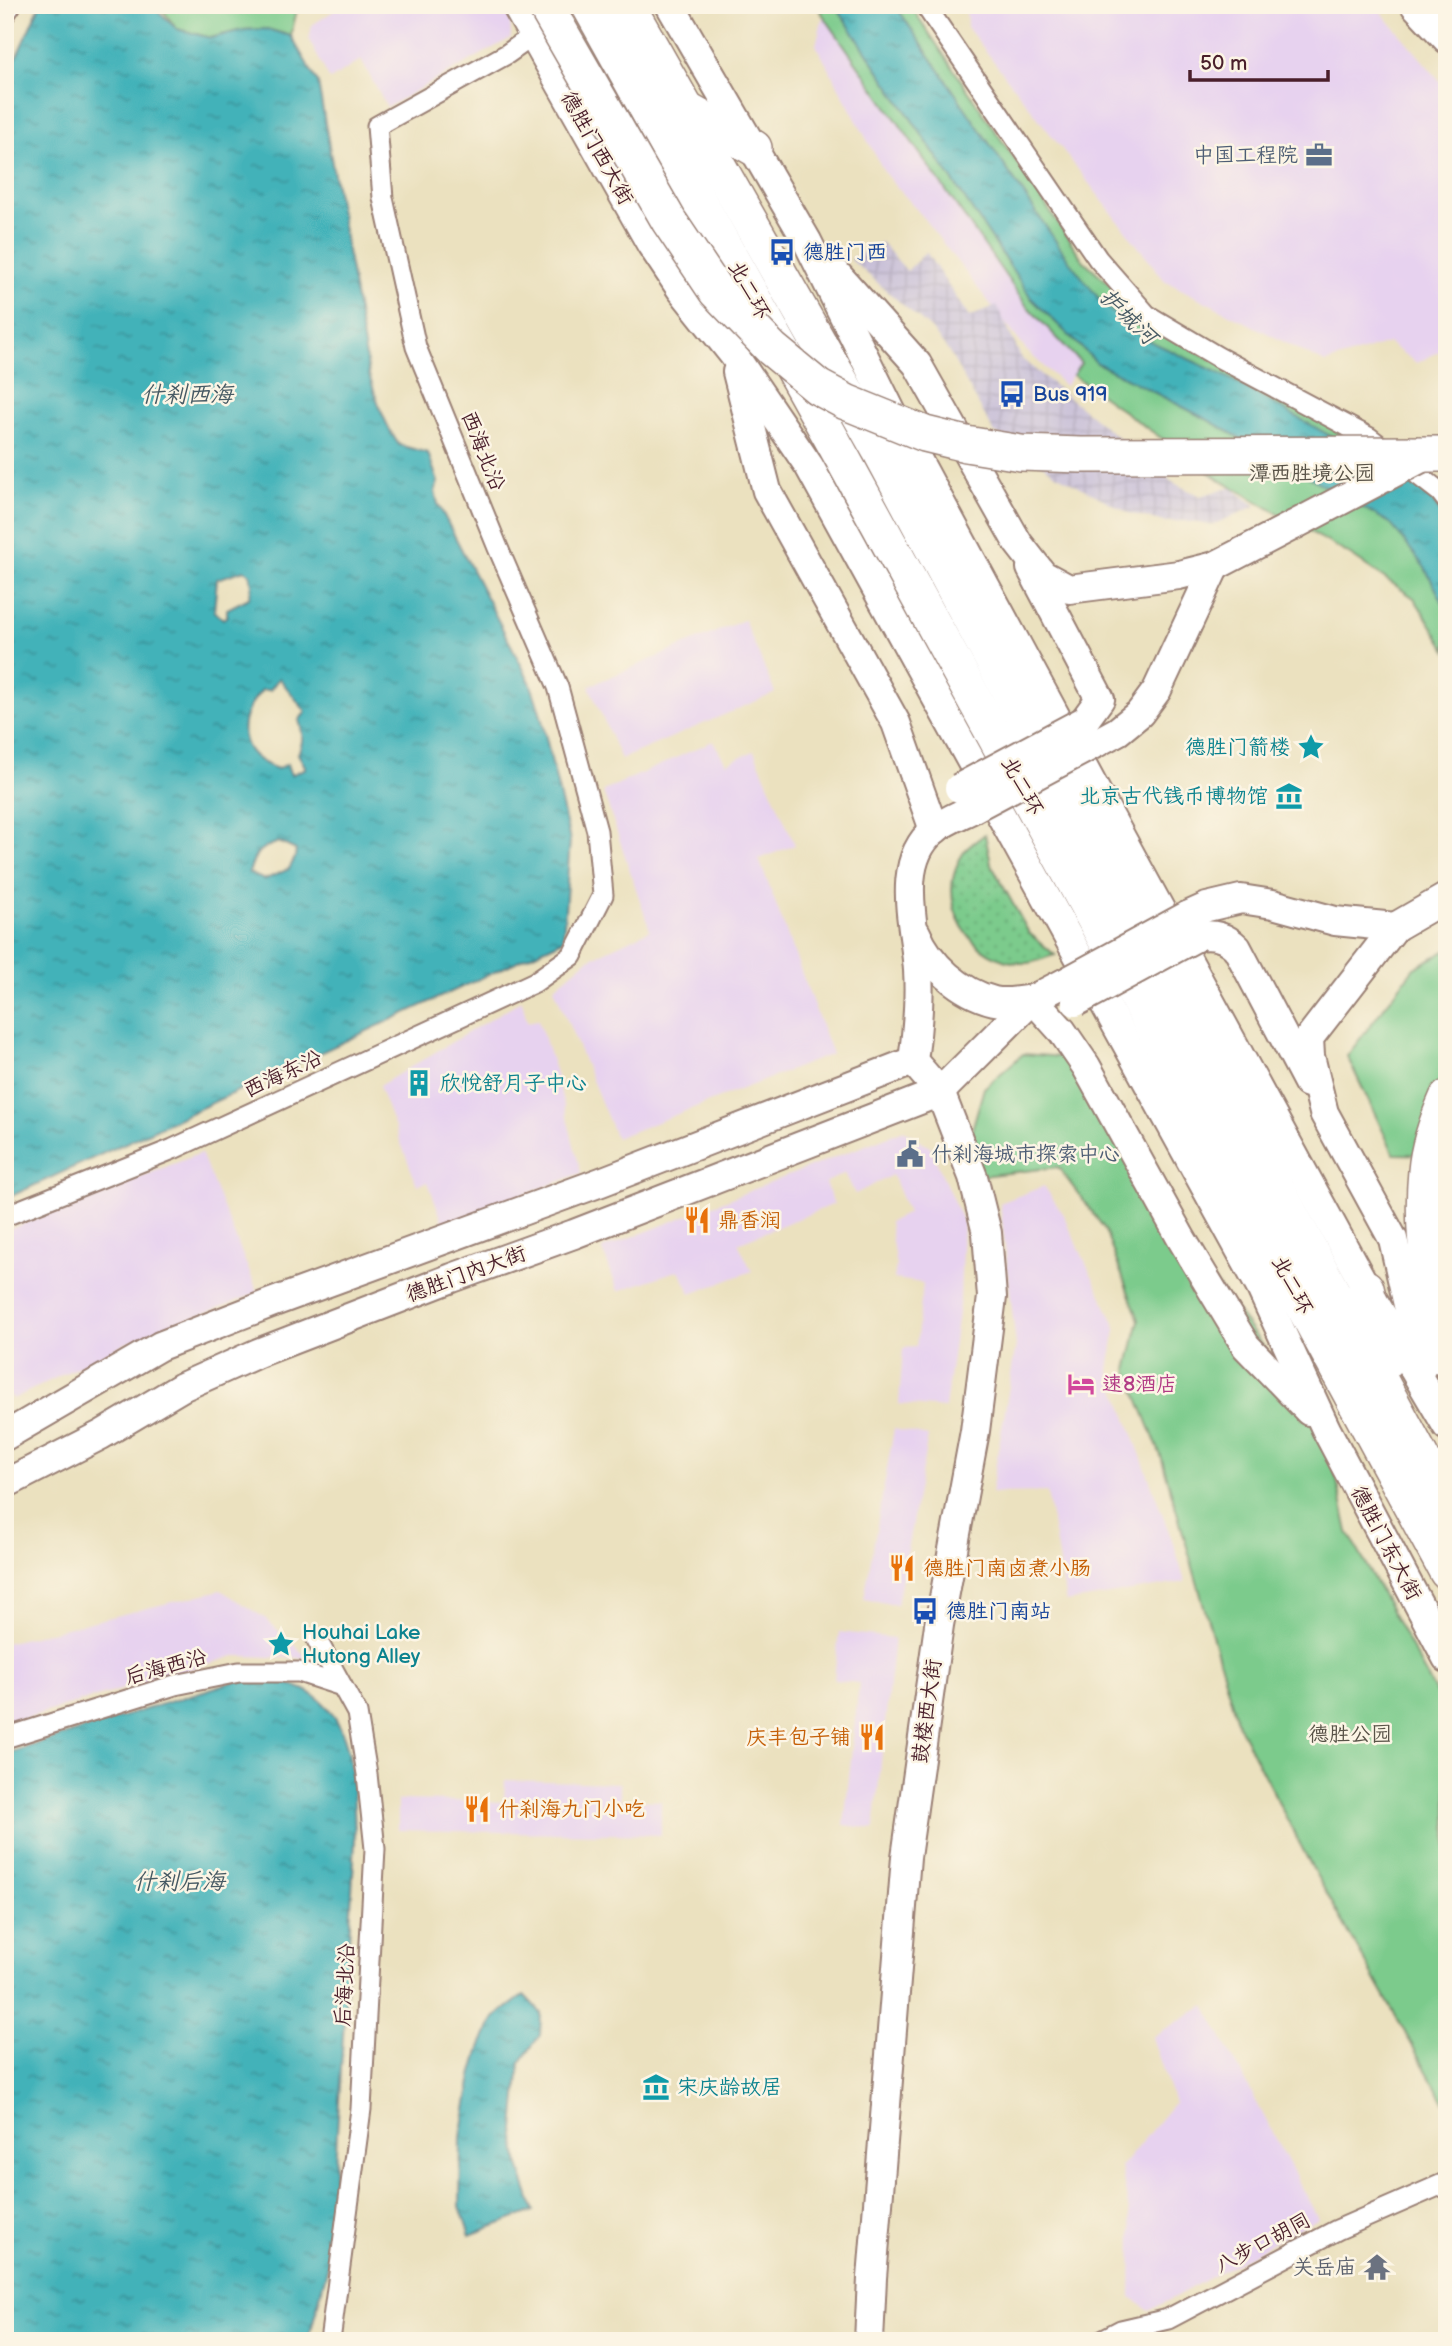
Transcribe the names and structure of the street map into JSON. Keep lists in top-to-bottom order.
{
  "streets": {
    "highway": ["北二环"],
    "street": [
      "德胜门西大街",
      "西海北沿",
      "西海东沿",
      "德胜门内大街",
      "德胜门东大街",
      "后海西沿",
      "鼓楼西大街",
      "后海北沿",
      "八步口胡同"
    ]
  },
  "crossings": [
    ["德胜门西大街", "西海北沿"],
    ["德胜门西大街", "德胜门东大街"],
    ["西海北沿", "西海东沿"],
    ["德胜门内大街", "鼓楼西大街"],
    ["后海西沿", "后海北沿"]
  ],
  "water": ["护城河", "什刹西海", "什刹后海"],
  "parks": ["潭西胜境公园", "德胜公园"],
  "places": {
    "office": ["中国工程院"],
    "bus stop": ["德胜门西", "Bus 919", "德胜门南站"],
    "place": ["德胜门箭楼", "Houhai Lake Hutong Alley"],
    "museum": ["北京古代钱币博物馆", "宋庆龄故居"],
    "building": ["欣悦舒月子中心"],
    "public building": ["什刹海城市探索中心"],
    "restaurant": [
      "鼎香润",
      "德胜门南卤煮小肠",
      "庆丰包子铺",
      "什刹海九门小吃"
    ],
    "hotel": ["速8酒店"],
    "temple": ["关岳庙"]
  },
  "scale_bar": "50 m"
}
